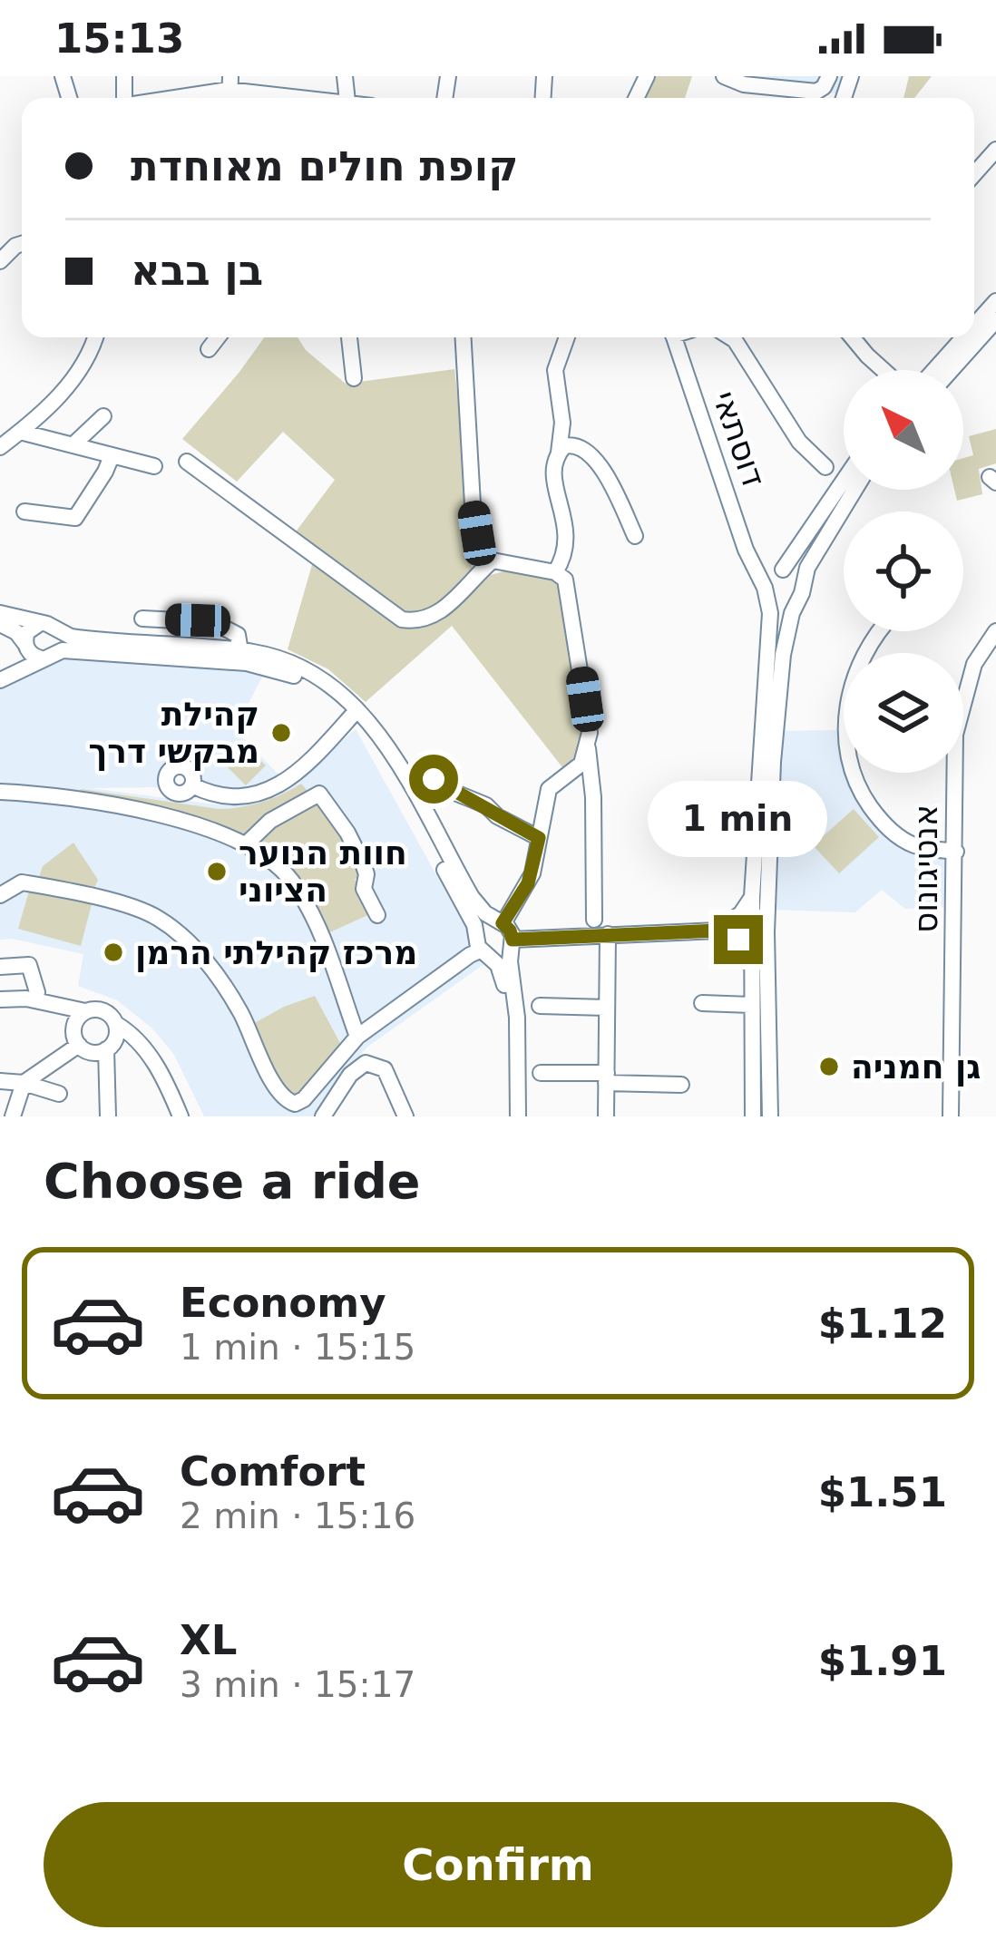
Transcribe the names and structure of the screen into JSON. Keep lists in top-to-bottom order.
{
  "streets": {
    "street": ["דוסתאי", "אנטיגונוס"]
  },
  "places": [
    "קהילת מבקשי דרך",
    "חוות הנוער הציוני",
    "מרכז קהילתי הרמן",
    "גן חמניה"
  ],
  "north": "top left",
  "page": {
    "status": "15:13",
    "banner": ["קופת חולים מאוחדת", "בן בבא"],
    "bubble": "1 min",
    "heading": "Choose a ride",
    "list": [
      {
        "name": "Economy",
        "note": "1 min · 15:15",
        "value": "$1.12"
      },
      {
        "name": "Comfort",
        "note": "2 min · 15:16",
        "value": "$1.51"
      },
      {
        "name": "XL",
        "note": "3 min · 15:17",
        "value": "$1.91"
      }
    ],
    "buttons": "Confirm"
  }
}
